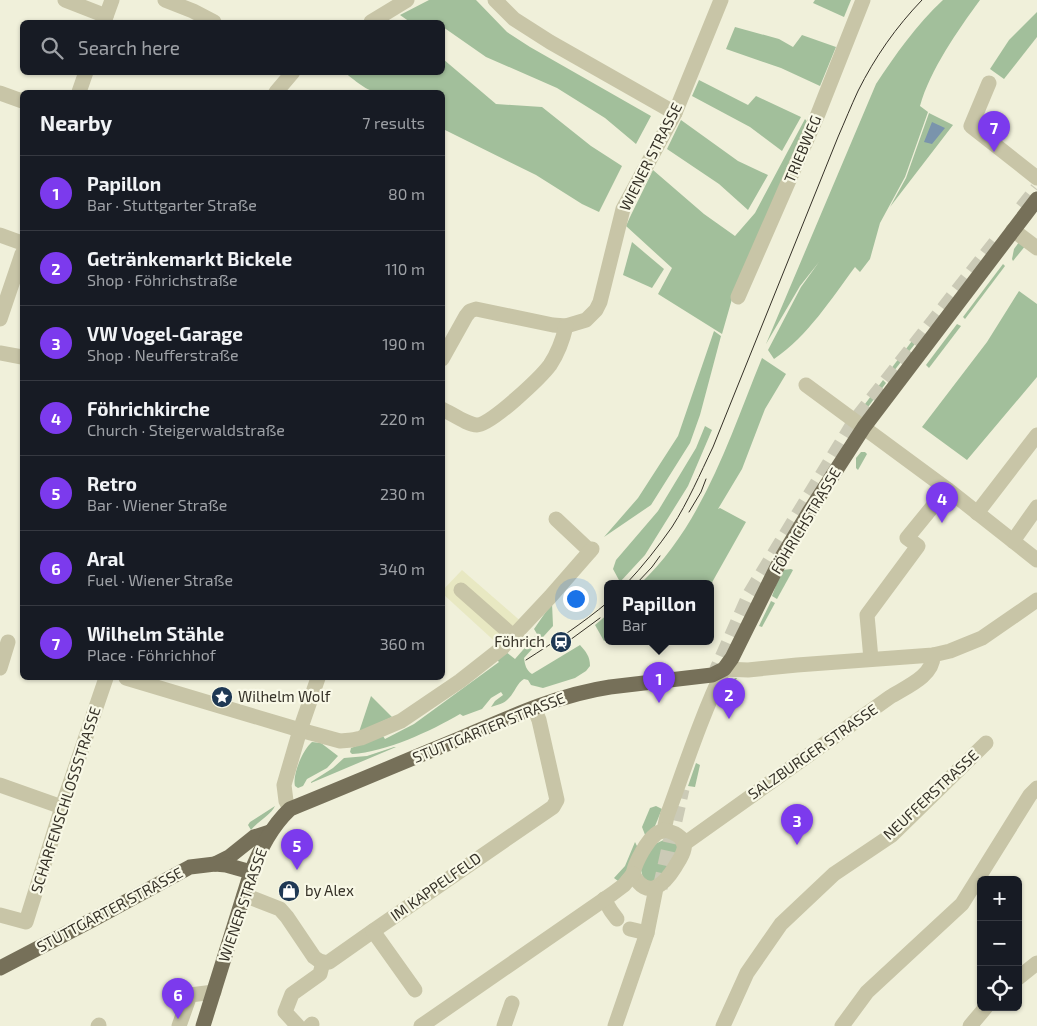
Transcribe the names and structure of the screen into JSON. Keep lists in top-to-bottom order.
{
  "streets": {
    "main road": ["WIENER STRASSE", "FÖHRICHSTRASSE", "STUTTGARTER STRASSE"],
    "street": [
      "TRIEBWEG",
      "SALZBURGER STRASSE",
      "NEUFFERSTRASSE",
      "SCHARFENSCHLOSSSTRASSE",
      "IM KAPPELFELD"
    ]
  },
  "crossings": [
    ["WIENER STRASSE", "STUTTGARTER STRASSE"],
    ["FÖHRICHSTRASSE", "STUTTGARTER STRASSE"],
    ["FÖHRICHSTRASSE", "SALZBURGER STRASSE"],
    ["STUTTGARTER STRASSE", "SALZBURGER STRASSE"],
    ["STUTTGARTER STRASSE", "IM KAPPELFELD"]
  ],
  "places": {
    "station": ["Föhrich"],
    "place": ["Wilhelm Wolf"],
    "shop": ["by Alex"]
  },
  "page": {
    "search": "Search here",
    "heading": ["Nearby", "7 results"],
    "pins": [
      "7",
      "4",
      "1",
      "2",
      "3",
      "5",
      "6"
    ],
    "list": [
      {
        "mark": "1",
        "name": "Papillon",
        "note": "Bar · Stuttgarter Straße",
        "value": "80 m"
      },
      {
        "mark": "2",
        "name": "Getränkemarkt Bickele",
        "note": "Shop · Föhrichstraße",
        "value": "110 m"
      },
      {
        "mark": "3",
        "name": "VW Vogel-Garage",
        "note": "Shop · Neufferstraße",
        "value": "190 m"
      },
      {
        "mark": "4",
        "name": "Föhrichkirche",
        "note": "Church · Steigerwaldstraße",
        "value": "220 m"
      },
      {
        "mark": "5",
        "name": "Retro",
        "note": "Bar · Wiener Straße",
        "value": "230 m"
      },
      {
        "mark": "6",
        "name": "Aral",
        "note": "Fuel · Wiener Straße",
        "value": "340 m"
      },
      {
        "mark": "7",
        "name": "Wilhelm Stähle",
        "note": "Place · Föhrichhof",
        "value": "360 m"
      }
    ],
    "popup": ["Papillon", "Bar"],
    "map_buttons": ["+", "−"]
  }
}
